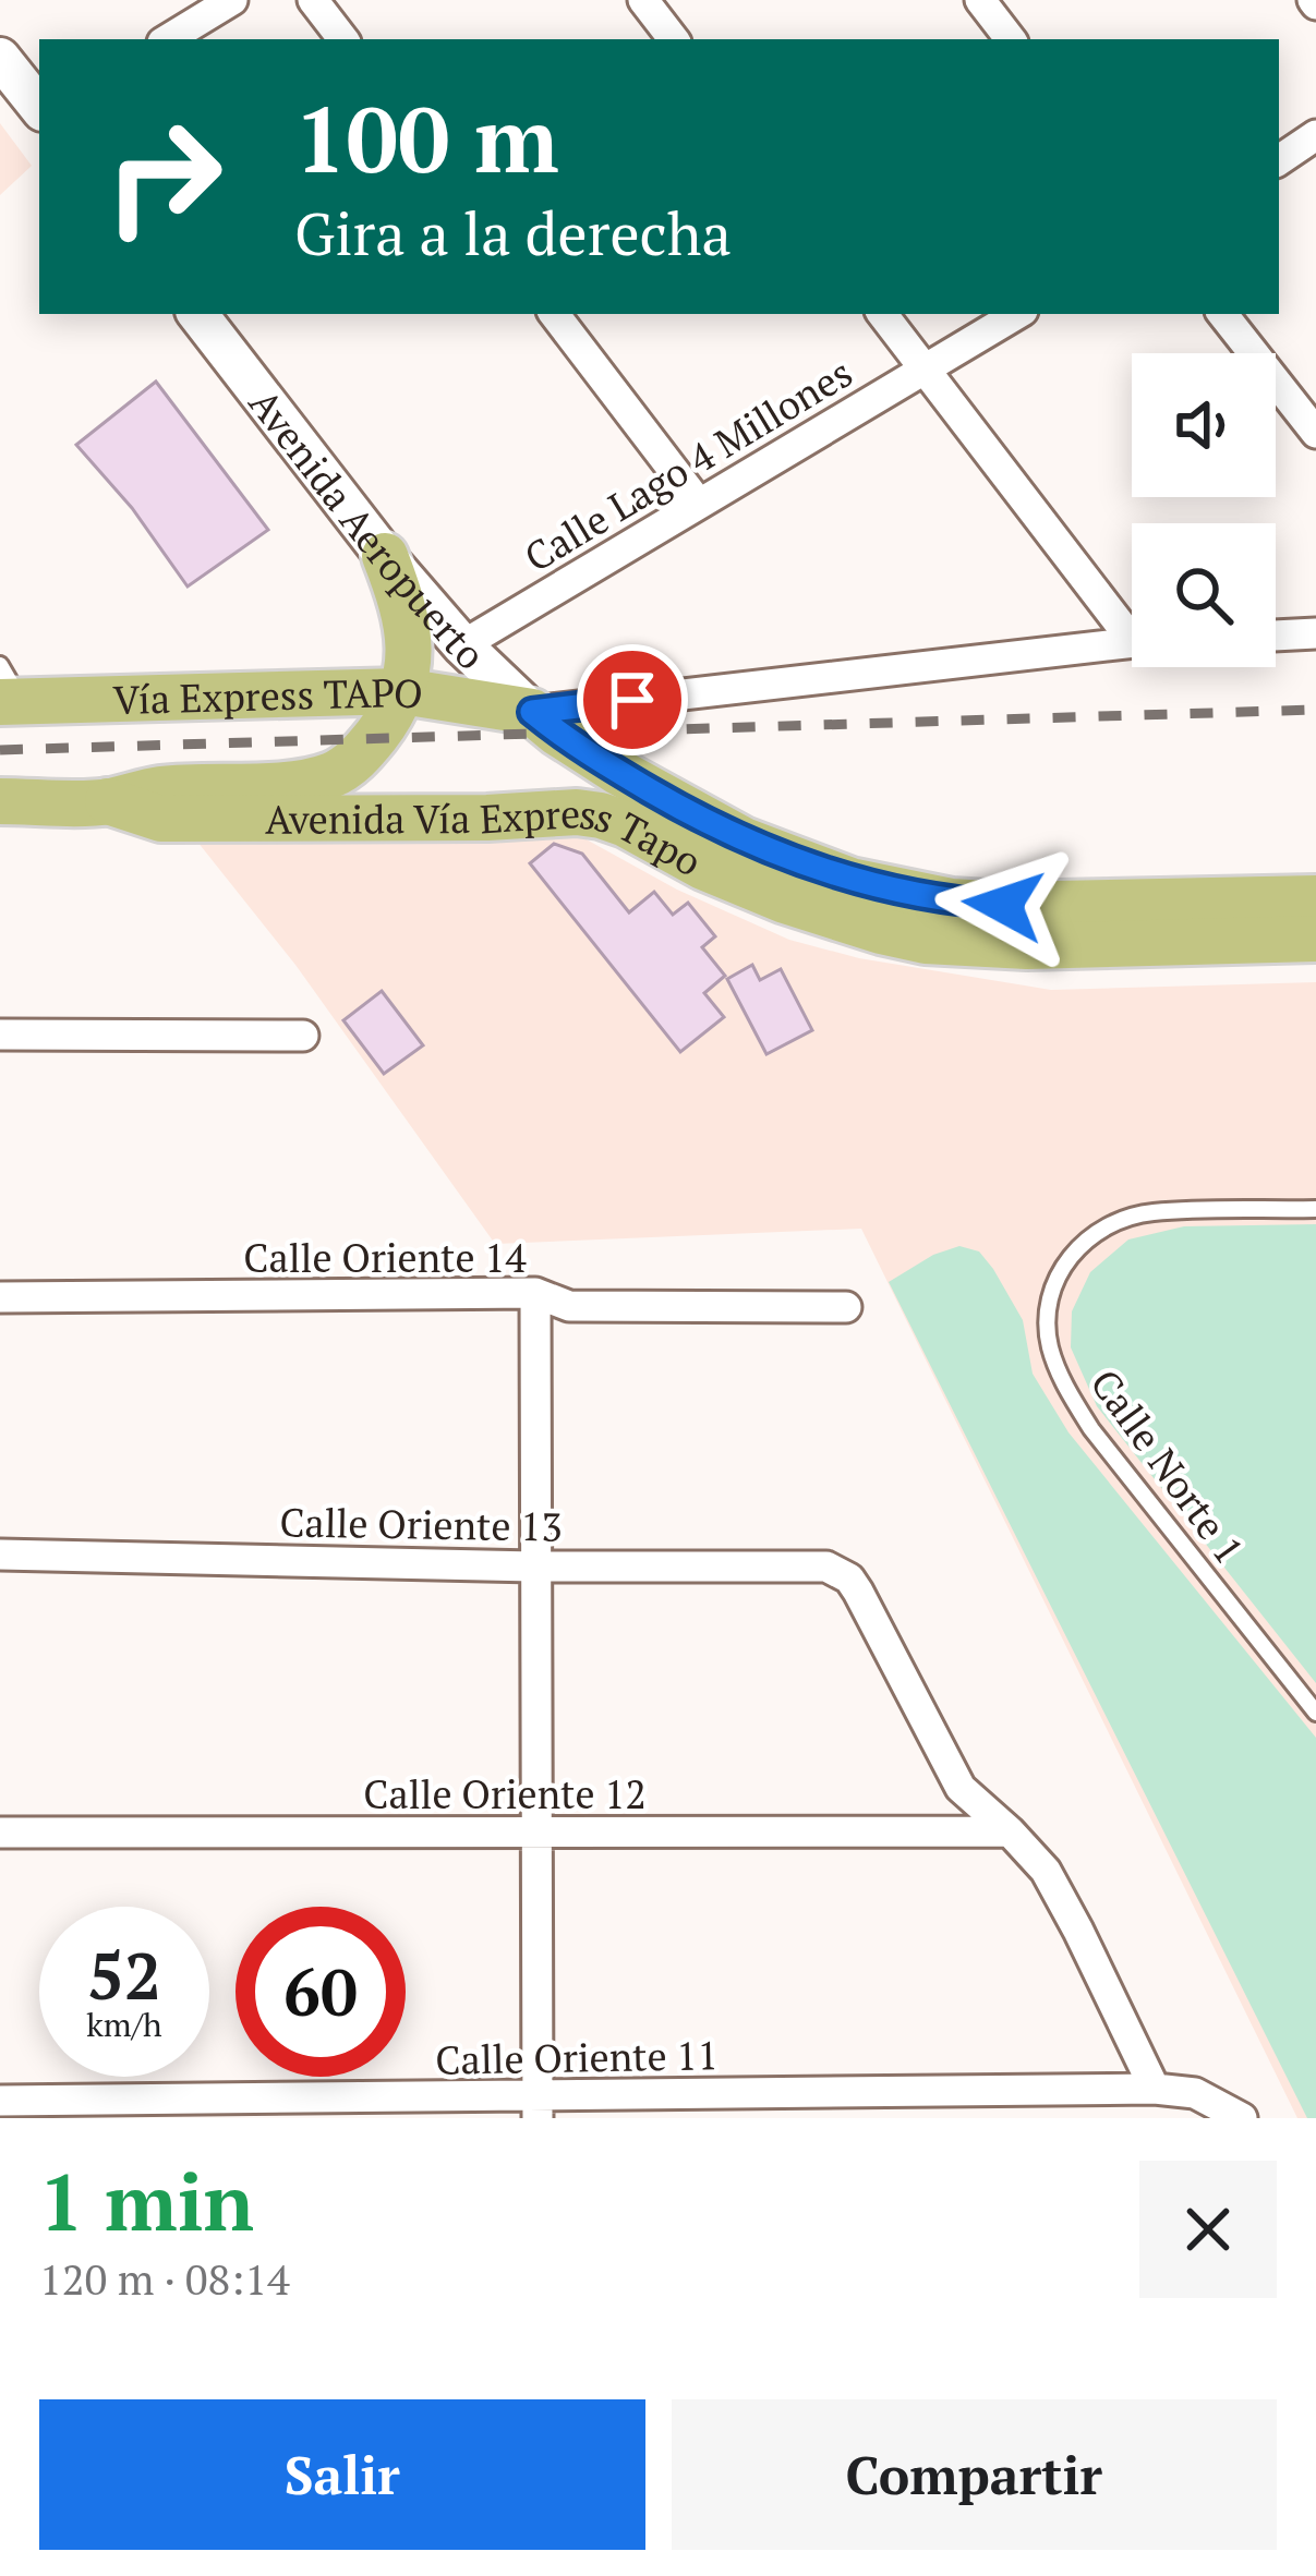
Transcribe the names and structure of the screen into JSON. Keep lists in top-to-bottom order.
{
  "streets": {
    "main road": ["Avenida Aeropuerto", "Vía Express TAPO", "Avenida Vía Express Tapo"],
    "street": [
      "Calle Lago 4 Millones",
      "Calle Oriente 14",
      "Calle Oriente 13",
      "Calle Oriente 12",
      "Calle Oriente 11"
    ],
    "lane": ["Calle Norte 1"]
  },
  "crossings": [
    ["Calle Lago 4 Millones", "Avenida Aeropuerto"],
    ["Avenida Aeropuerto", "Vía Express TAPO"],
    ["Avenida Aeropuerto", "Avenida Vía Express Tapo"],
    ["Vía Express TAPO", "Avenida Vía Express Tapo"],
    ["Calle Oriente 13", "Calle Oriente 12"]
  ],
  "page": {
    "turn": ["100 m", "Gira a la derecha"],
    "speed": "52 km/h",
    "limit": "60",
    "heading": ["1 min", "120 m · 08:14"],
    "buttons": ["Salir", "Compartir"]
  }
}
